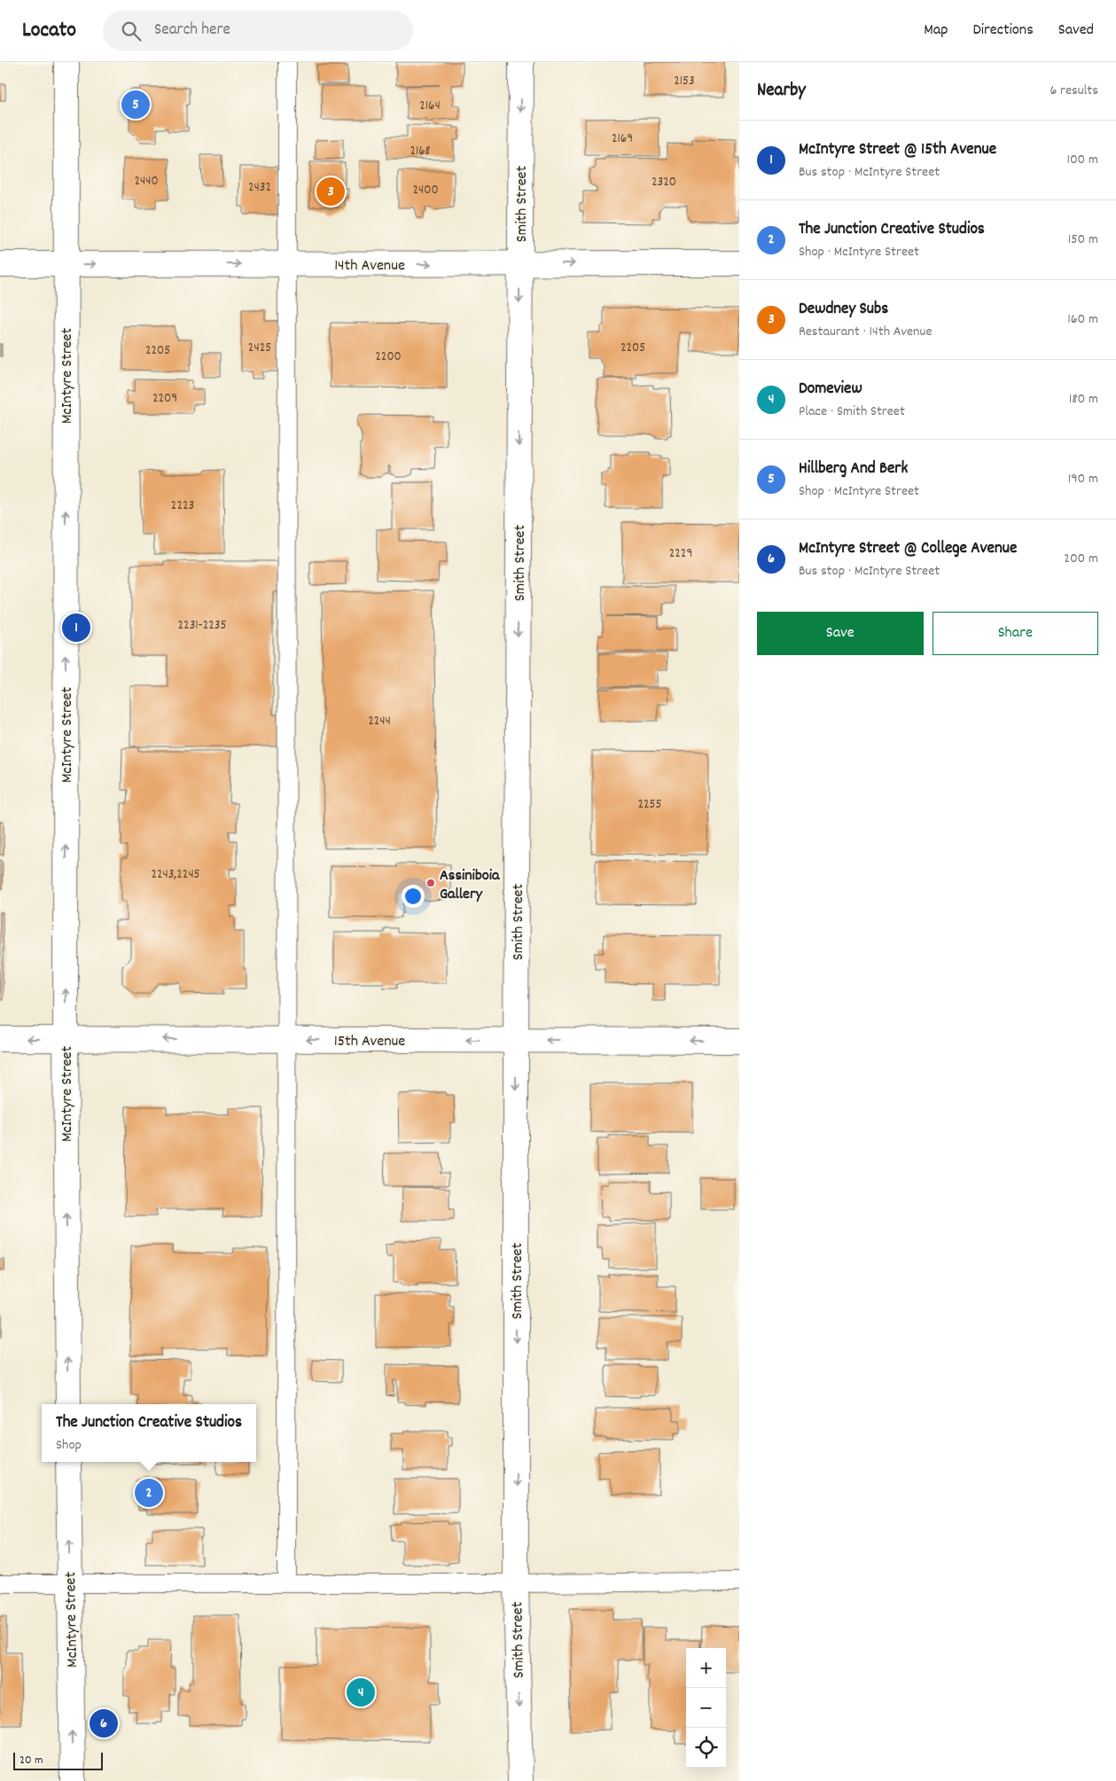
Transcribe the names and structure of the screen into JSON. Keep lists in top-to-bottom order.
{
  "streets": {
    "street": [
      "Smith Street",
      "14th Avenue",
      "McIntyre Street",
      "15th Avenue"
    ]
  },
  "crossings": [
    ["Smith Street", "14th Avenue"],
    ["Smith Street", "15th Avenue"],
    ["14th Avenue", "McIntyre Street"],
    ["McIntyre Street", "15th Avenue"]
  ],
  "one_way": [
    "Smith Street",
    "14th Avenue",
    "McIntyre Street",
    "15th Avenue"
  ],
  "places": ["Assiniboia Gallery"],
  "house_numbers": [
    "2153",
    "2164",
    "2169",
    "2168",
    "2440",
    "2320",
    "2432",
    "2400",
    "2425",
    "2205",
    "2205",
    "2200",
    "2209",
    "2223",
    "2229",
    "2231-2235",
    "2244",
    "2255",
    "2243,2245"
  ],
  "scale_bar": "20 m",
  "page": {
    "header": "Locato",
    "search": "Search here",
    "nav": ["Map", "Directions", "Saved"],
    "heading": ["Nearby", "6 results"],
    "pins": [
      "5",
      "3",
      "1",
      "2",
      "4",
      "6"
    ],
    "list": [
      {
        "mark": "1",
        "name": "McIntyre Street @ 15th Avenue",
        "note": "Bus stop · McIntyre Street",
        "value": "100 m"
      },
      {
        "mark": "2",
        "name": "The Junction Creative Studios",
        "note": "Shop · McIntyre Street",
        "value": "150 m"
      },
      {
        "mark": "3",
        "name": "Dewdney Subs",
        "note": "Restaurant · 14th Avenue",
        "value": "160 m"
      },
      {
        "mark": "4",
        "name": "Domeview",
        "note": "Place · Smith Street",
        "value": "180 m"
      },
      {
        "mark": "5",
        "name": "Hillberg And Berk",
        "note": "Shop · McIntyre Street",
        "value": "190 m"
      },
      {
        "mark": "6",
        "name": "McIntyre Street @ College Avenue",
        "note": "Bus stop · McIntyre Street",
        "value": "200 m"
      }
    ],
    "buttons": ["Save", "Share"],
    "popup": ["The Junction Creative Studios", "Shop"],
    "map_buttons": ["+", "−"],
    "scale": "20 m"
  }
}
